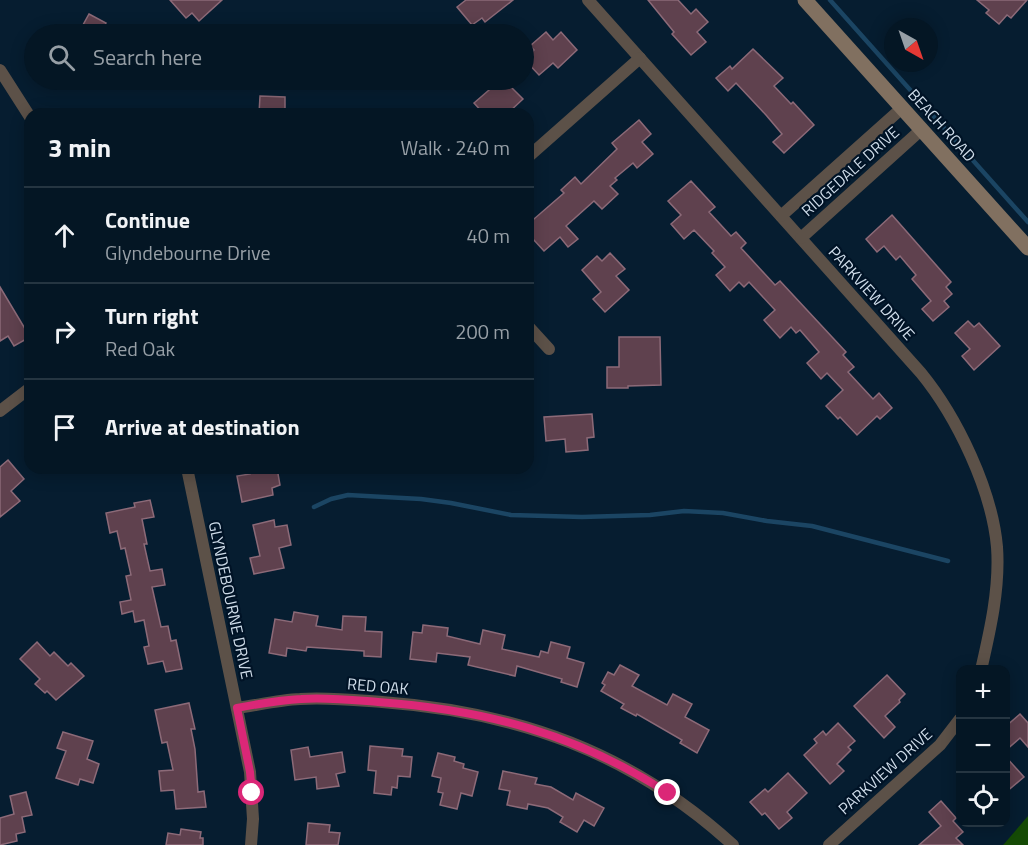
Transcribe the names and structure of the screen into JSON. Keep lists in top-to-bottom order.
{
  "streets": {
    "street": [
      "BEACH ROAD",
      "RIDGEDALE DRIVE",
      "PARKVIEW DRIVE",
      "GLYNDEBOURNE DRIVE",
      "RED OAK"
    ]
  },
  "crossings": [
    ["BEACH ROAD", "RIDGEDALE DRIVE"],
    ["RIDGEDALE DRIVE", "PARKVIEW DRIVE"],
    ["GLYNDEBOURNE DRIVE", "RED OAK"]
  ],
  "north": "bottom right",
  "page": {
    "search": "Search here",
    "heading": ["3 min", "Walk · 240 m"],
    "list": [
      ["Continue", "Glyndebourne Drive", "40 m"],
      ["Turn right", "Red Oak", "200 m"],
      "Arrive at destination"
    ],
    "map_buttons": ["+", "−"]
  }
}
